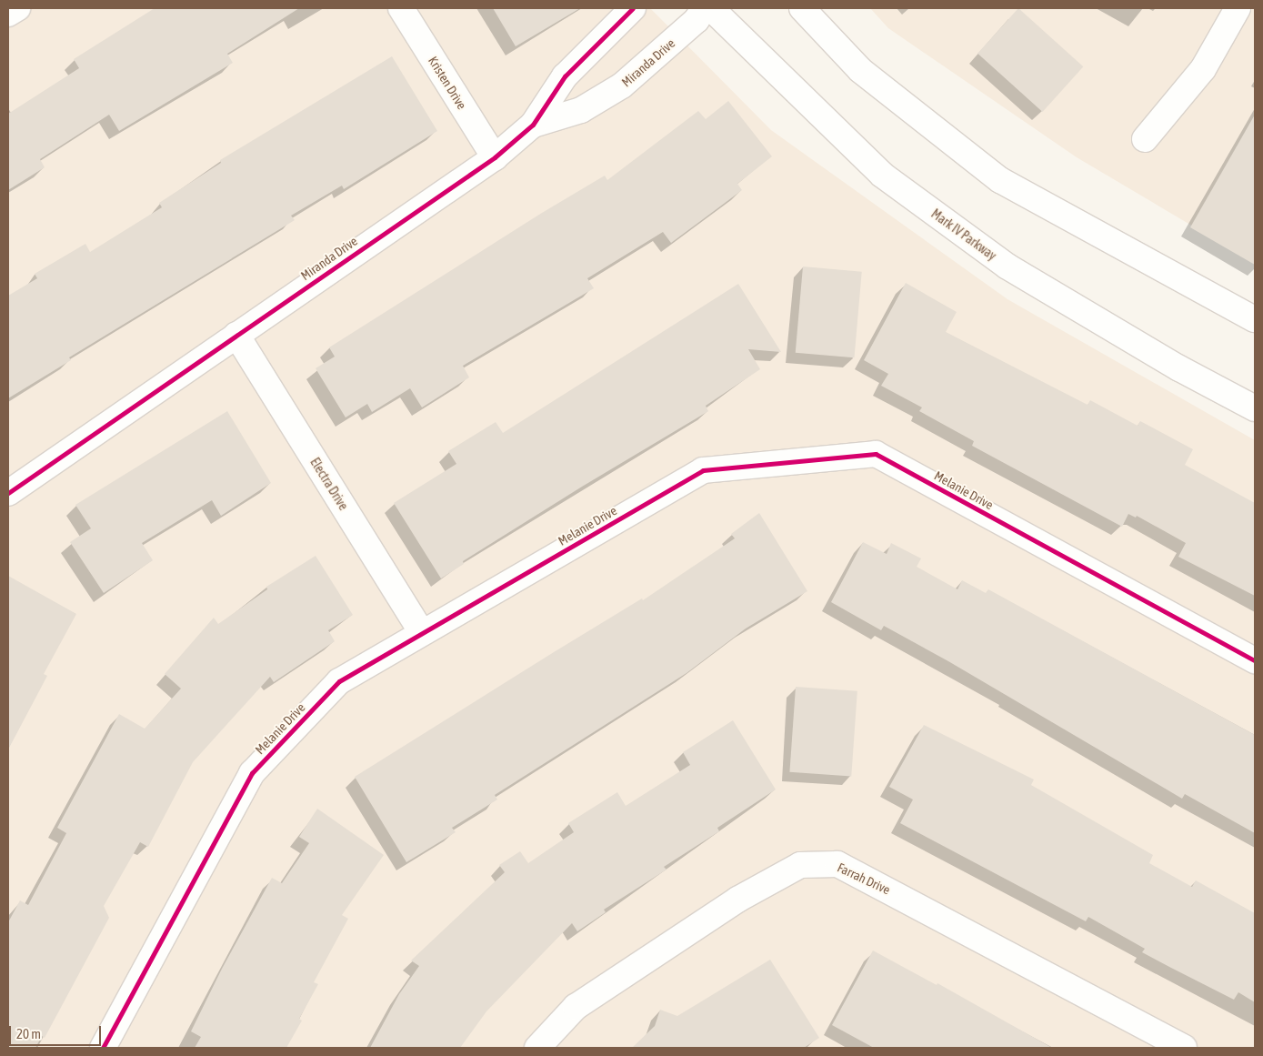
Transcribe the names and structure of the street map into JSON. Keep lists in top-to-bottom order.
{
  "streets": {
    "street": [
      "Miranda Drive",
      "Kristen Drive",
      "Mark IV Parkway",
      "Electra Drive",
      "Melanie Drive",
      "Farrah Drive"
    ]
  },
  "crossings": [
    ["Miranda Drive", "Kristen Drive"],
    ["Miranda Drive", "Electra Drive"],
    ["Electra Drive", "Melanie Drive"]
  ],
  "scale_bar": "20 m"
}
